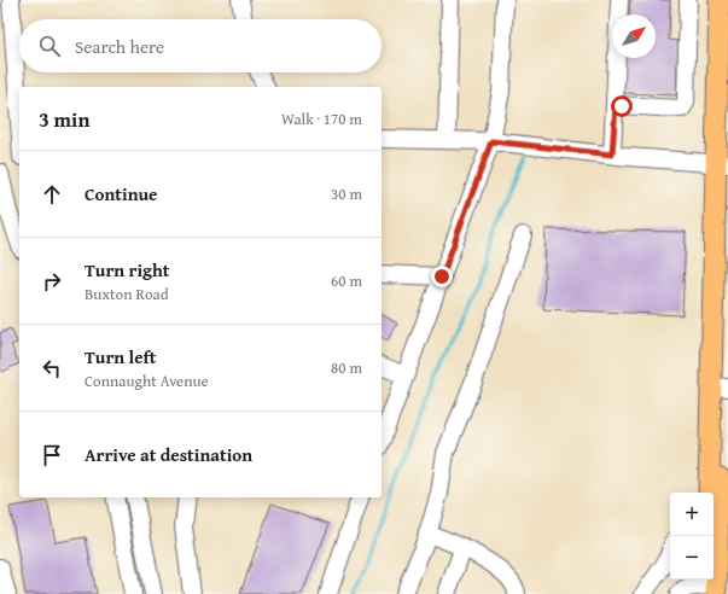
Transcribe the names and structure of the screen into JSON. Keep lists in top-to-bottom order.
{
  "north": "top right",
  "page": {
    "search": "Search here",
    "heading": ["3 min", "Walk · 170 m"],
    "list": [
      ["Continue", "30 m"],
      ["Turn right", "Buxton Road", "60 m"],
      ["Turn left", "Connaught Avenue", "80 m"],
      "Arrive at destination"
    ],
    "map_buttons": ["+", "−"]
  }
}
